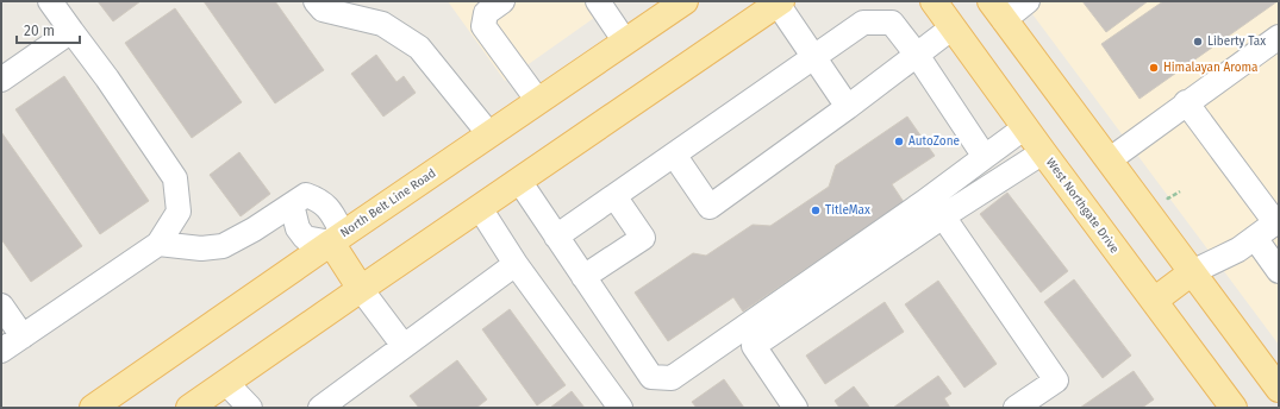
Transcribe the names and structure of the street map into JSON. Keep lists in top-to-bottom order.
{
  "streets": {
    "main road": ["North Belt Line Road", "West Northgate Drive"]
  },
  "places": [
    "Liberty Tax",
    "Himalayan Aroma",
    "AutoZone",
    "TitleMax"
  ],
  "scale_bar": "20 m"
}
